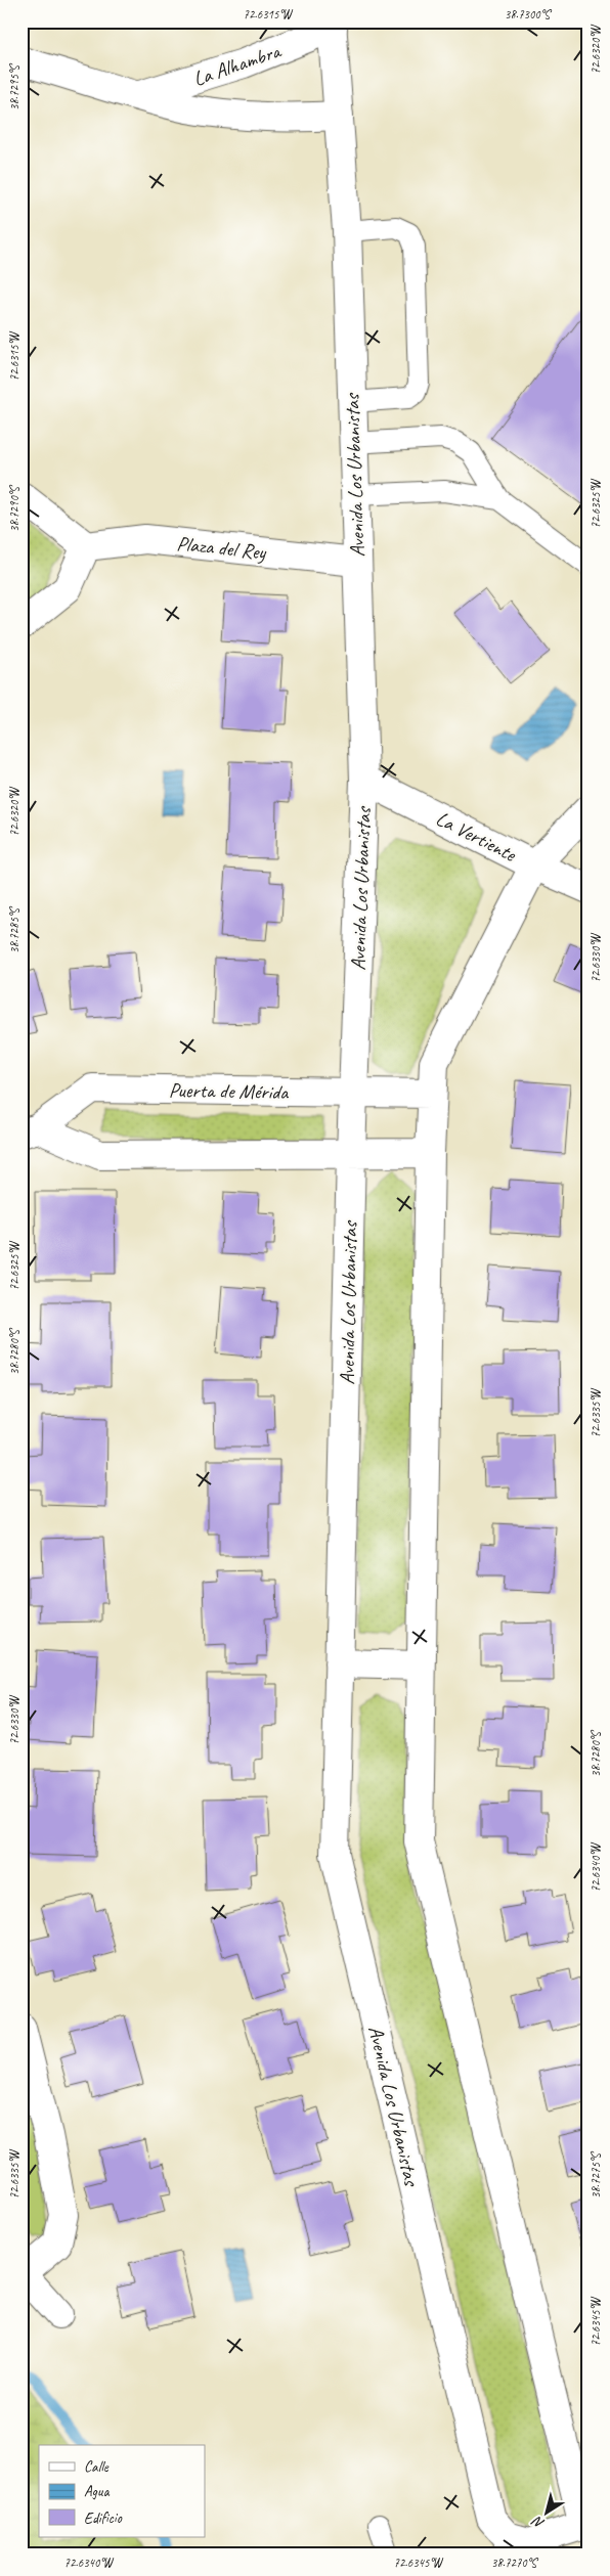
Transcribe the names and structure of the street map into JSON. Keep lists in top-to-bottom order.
{
  "streets": {
    "street": [
      "La Alhambra",
      "Avenida Los Urbanistas",
      "Plaza del Rey",
      "La Vertiente",
      "Puerta de Mérida"
    ]
  },
  "crossings": [
    ["La Alhambra", "Avenida Los Urbanistas"],
    ["Avenida Los Urbanistas", "Plaza del Rey"],
    ["Avenida Los Urbanistas", "La Vertiente"],
    ["Avenida Los Urbanistas", "Puerta de Mérida"]
  ],
  "legend": ["Calle", "Agua", "Edificio"],
  "north": "bottom left",
  "coordinates": [
    "72.6315°W",
    "38.7300°S",
    "72.6320°W",
    "38.7295°S",
    "72.6325°W",
    "38.7290°S",
    "38.7285°S",
    "72.6330°W",
    "38.7280°S",
    "72.6335°W",
    "72.6340°W",
    "38.7275°S",
    "72.6345°W",
    "38.7270°S"
  ]
}
